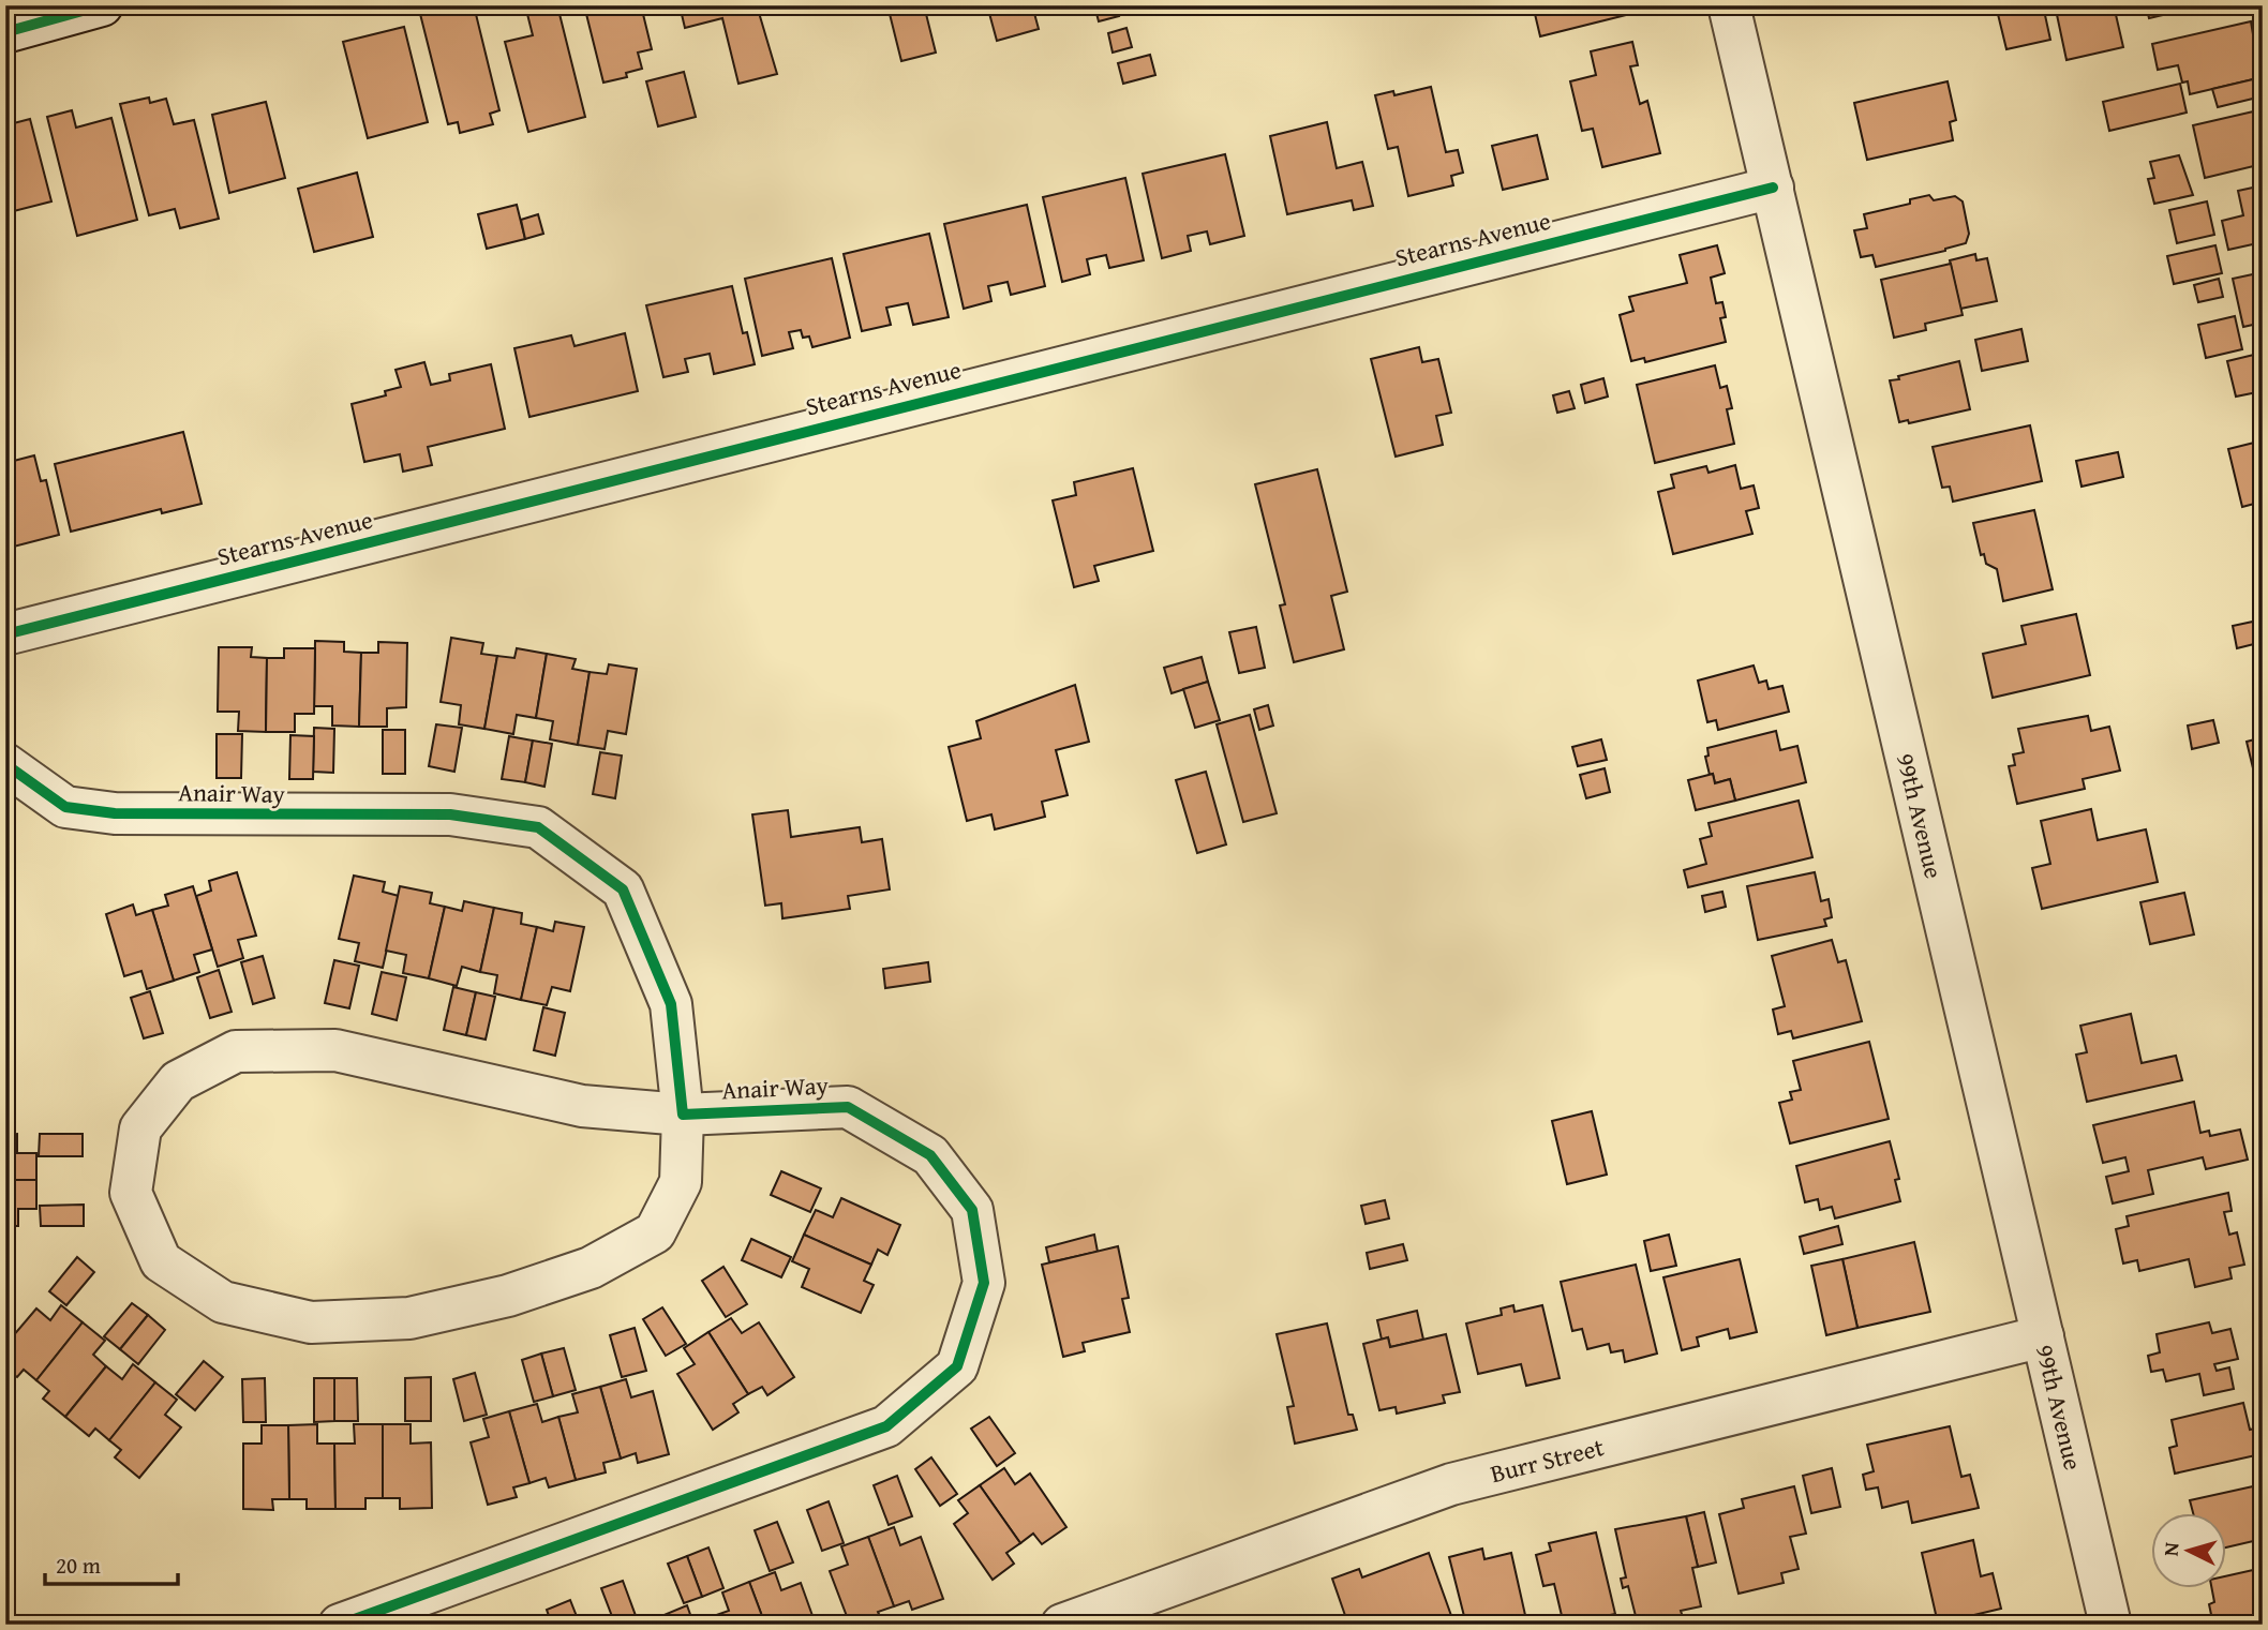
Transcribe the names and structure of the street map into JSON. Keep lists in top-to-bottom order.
{
  "streets": {
    "street": [
      "Stearns Avenue",
      "Anair Way",
      "99th Avenue",
      "Burr Street"
    ]
  },
  "crossings": [
    ["Stearns Avenue", "99th Avenue"],
    ["99th Avenue", "Burr Street"]
  ],
  "scale_bar": "20 m",
  "north": "left"
}
